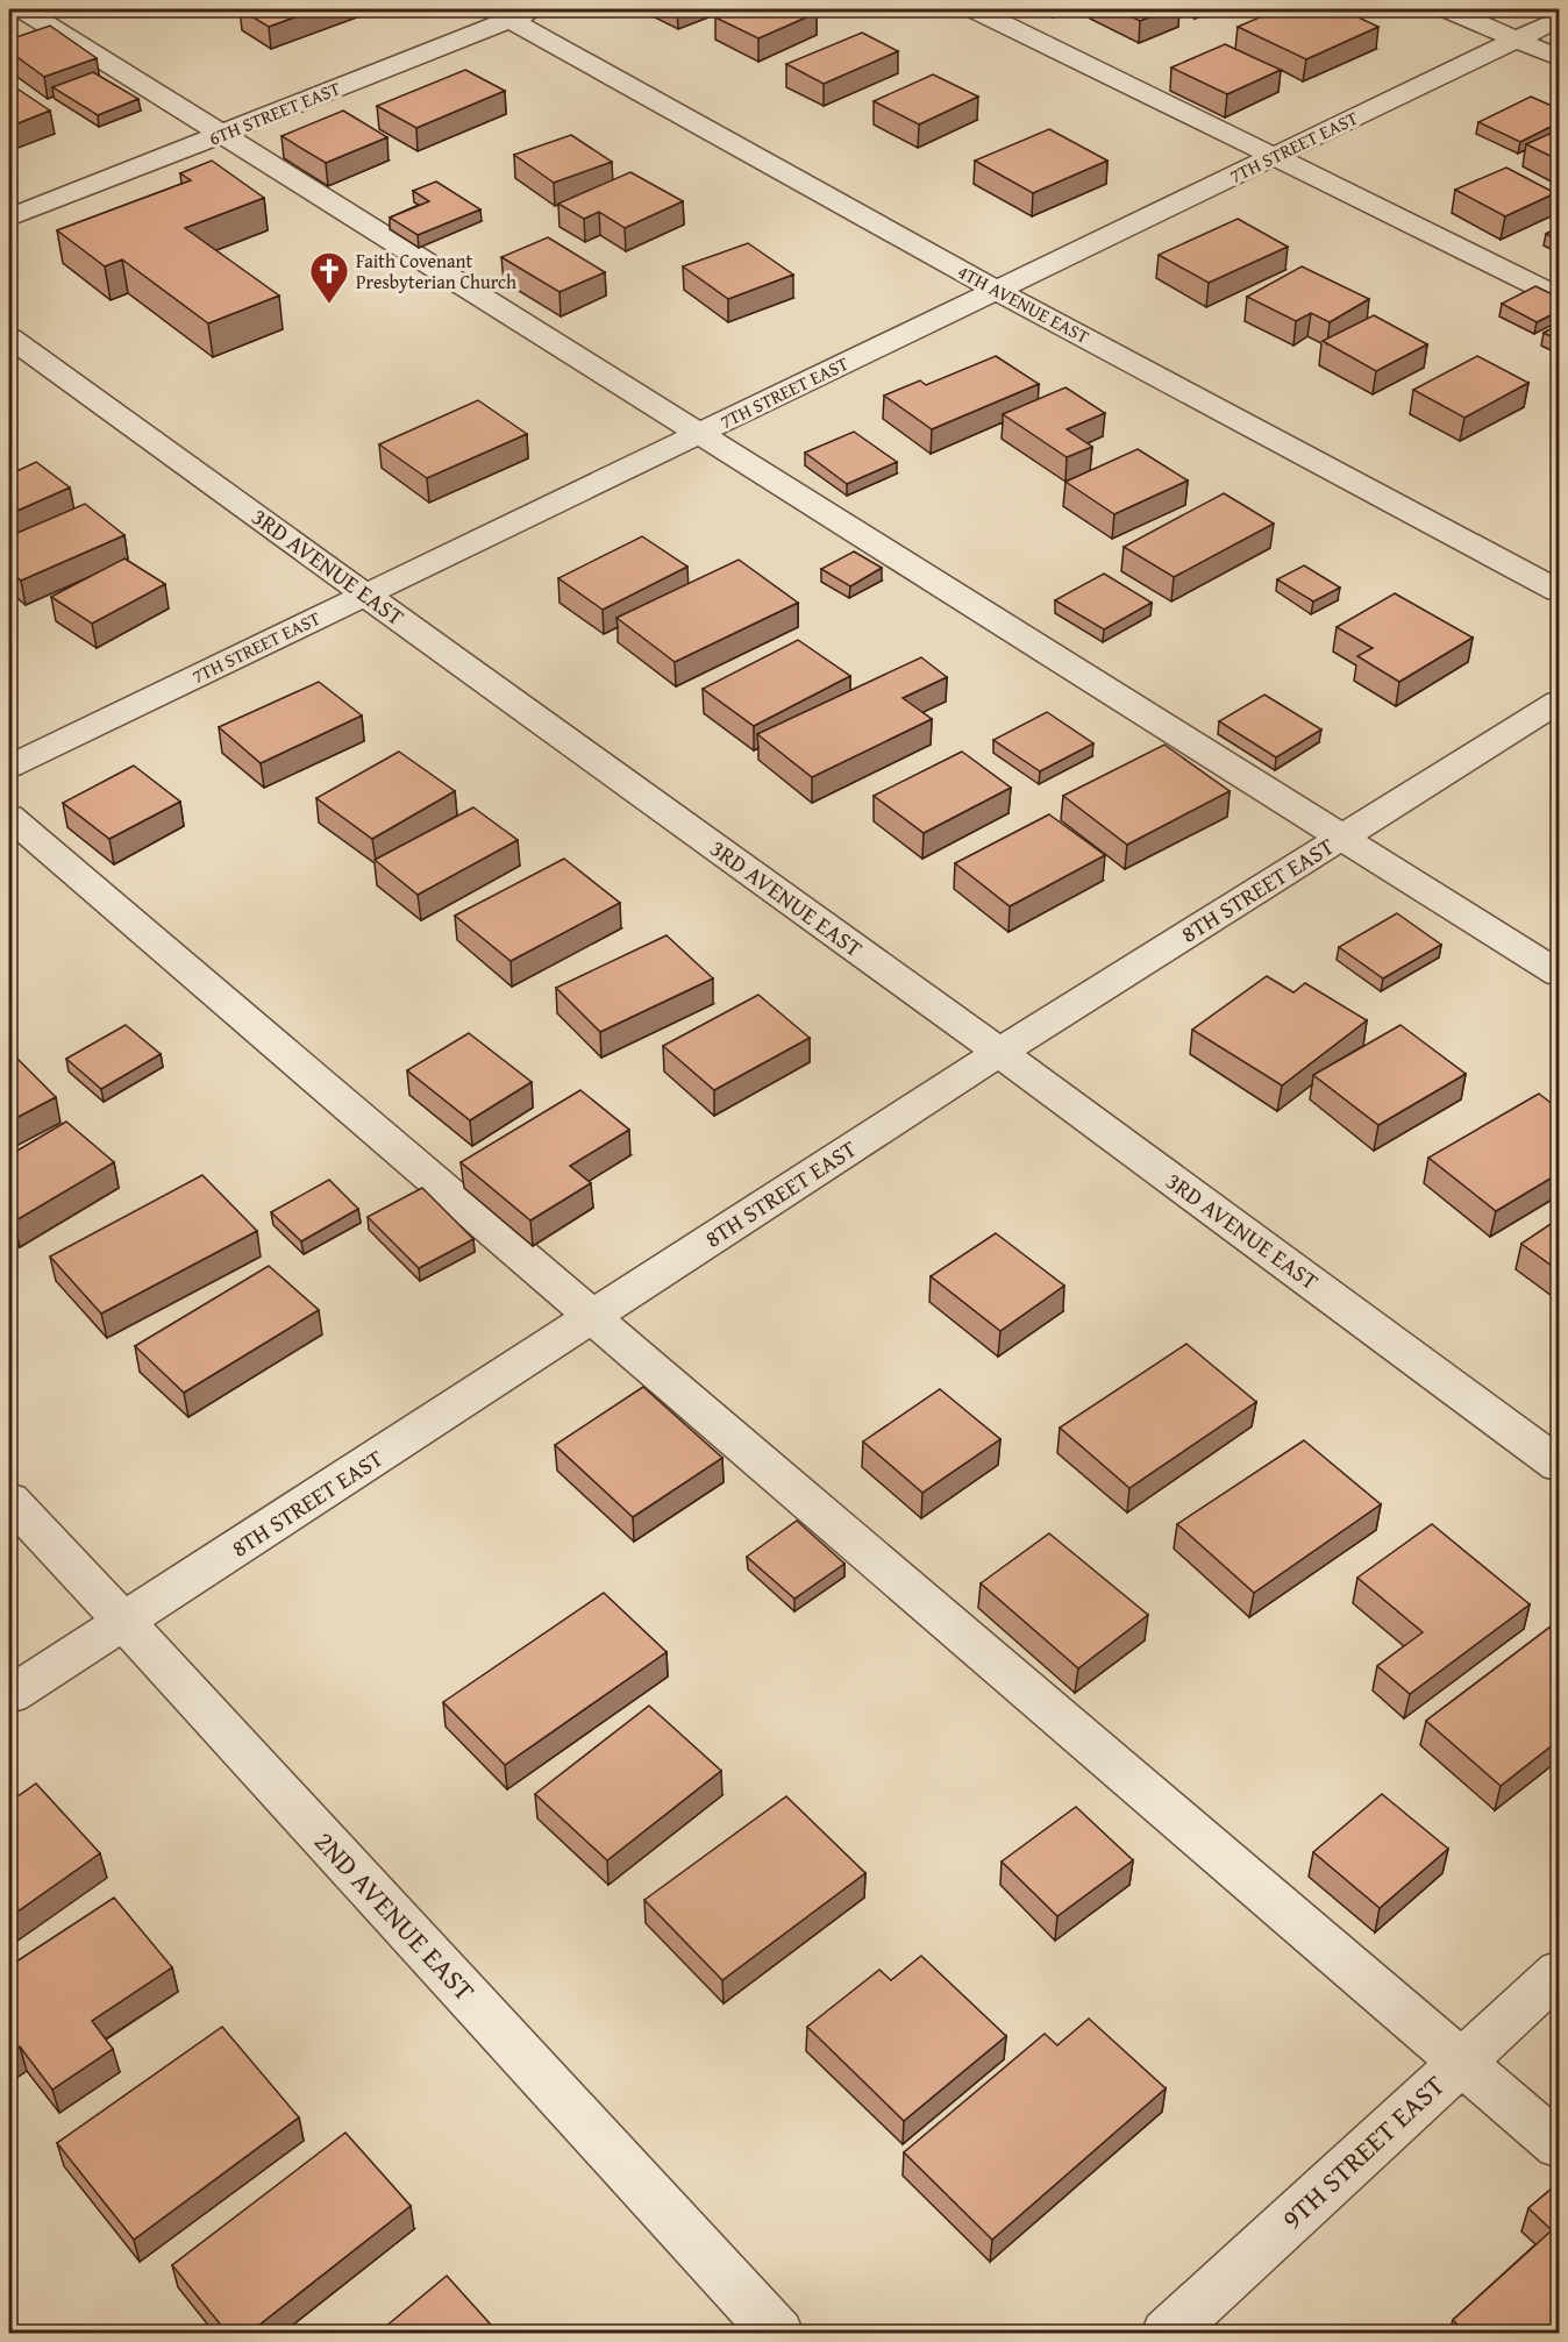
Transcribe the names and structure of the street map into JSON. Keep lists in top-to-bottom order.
{
  "streets": {
    "street": [
      "6TH STREET EAST",
      "7TH STREET EAST",
      "4TH AVENUE EAST",
      "3RD AVENUE EAST",
      "8TH STREET EAST",
      "2ND AVENUE EAST",
      "9TH STREET EAST"
    ]
  },
  "crossings": [
    ["6TH STREET EAST", "4TH AVENUE EAST"],
    ["7TH STREET EAST", "4TH AVENUE EAST"],
    ["7TH STREET EAST", "3RD AVENUE EAST"],
    ["3RD AVENUE EAST", "8TH STREET EAST"],
    ["8TH STREET EAST", "2ND AVENUE EAST"]
  ],
  "places": {
    "church": ["Faith Covenant Presbyterian Church"]
  }
}
